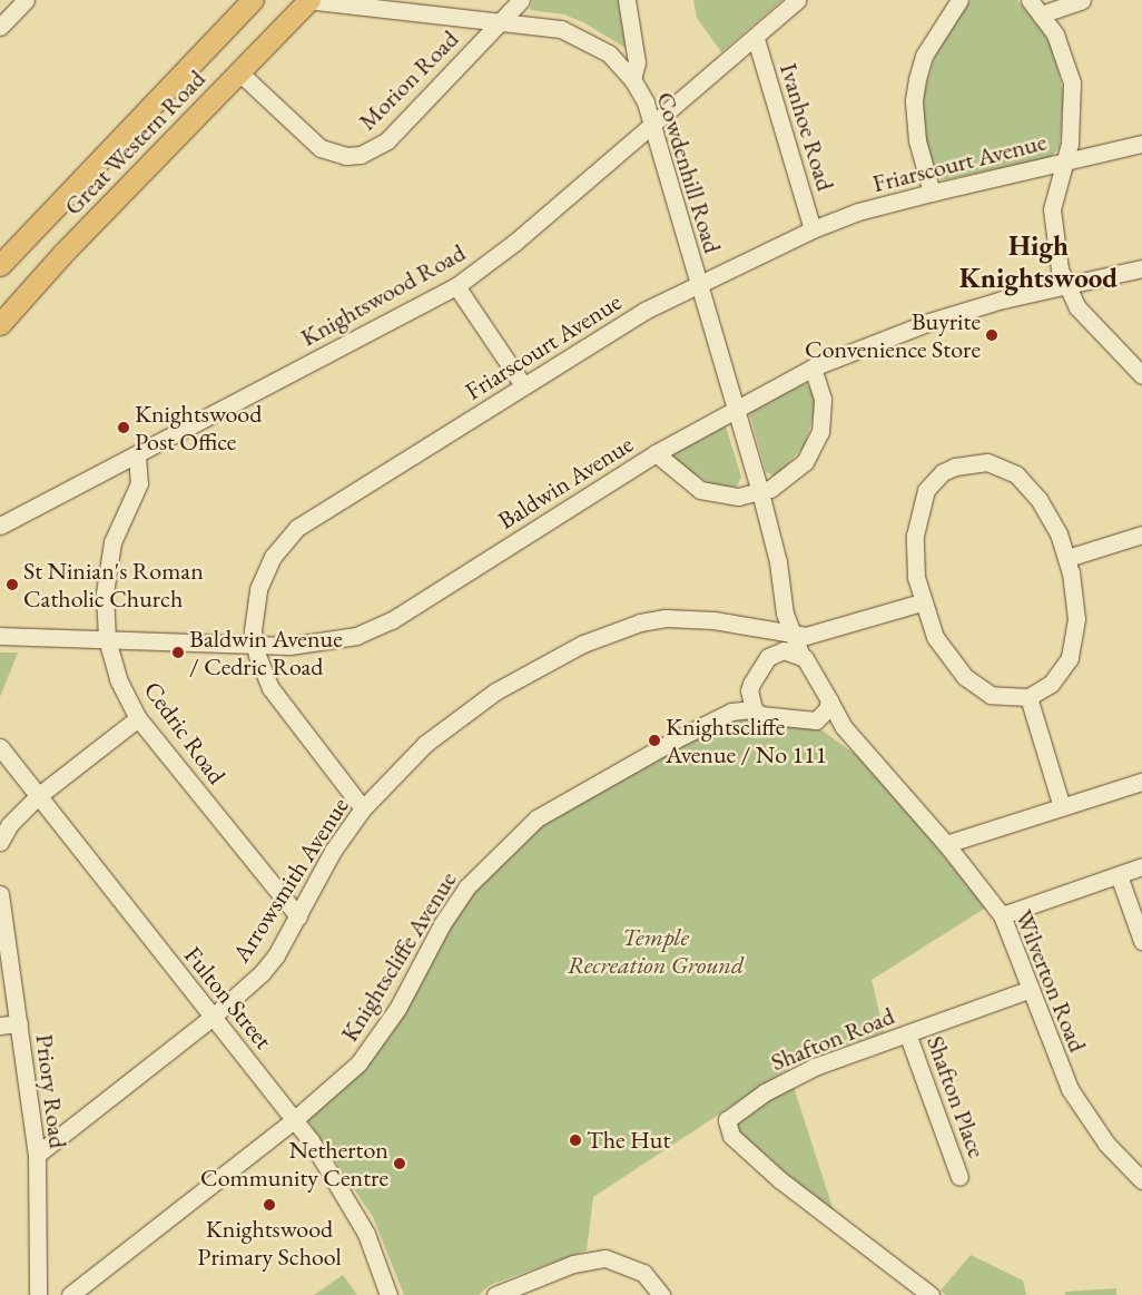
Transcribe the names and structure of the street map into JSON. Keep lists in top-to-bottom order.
{
  "streets": {
    "main road": ["Great Western Road"],
    "street": [
      "Morion Road",
      "Ivanhoe Road",
      "Friarscourt Avenue",
      "Cowdenhill Road",
      "Knightswood Road",
      "Baldwin Avenue",
      "Cedric Road",
      "Arrowsmith Avenue",
      "Knightscliffe Avenue",
      "Wilverton Road",
      "Fulton Street",
      "Shafton Road",
      "Priory Road",
      "Shafton Place"
    ]
  },
  "crossings": [
    ["Morion Road", "Great Western Road"],
    ["Morion Road", "Cowdenhill Road"],
    ["Ivanhoe Road", "Friarscourt Avenue"],
    ["Ivanhoe Road", "Knightswood Road"],
    ["Great Western Road", "Cowdenhill Road"],
    ["Friarscourt Avenue", "Cowdenhill Road"],
    ["Friarscourt Avenue", "Baldwin Avenue"],
    ["Friarscourt Avenue", "Arrowsmith Avenue"],
    ["Cowdenhill Road", "Knightswood Road"],
    ["Cowdenhill Road", "Baldwin Avenue"],
    ["Cowdenhill Road", "Arrowsmith Avenue"],
    ["Cowdenhill Road", "Knightscliffe Avenue"],
    ["Cowdenhill Road", "Wilverton Road"],
    ["Knightswood Road", "Cedric Road"],
    ["Baldwin Avenue", "Cedric Road"],
    ["Cedric Road", "Arrowsmith Avenue"],
    ["Arrowsmith Avenue", "Fulton Street"],
    ["Arrowsmith Avenue", "Priory Road"],
    ["Knightscliffe Avenue", "Wilverton Road"],
    ["Knightscliffe Avenue", "Fulton Street"],
    ["Wilverton Road", "Shafton Road"],
    ["Shafton Road", "Shafton Place"]
  ],
  "districts": ["High Knightswood"],
  "parks": ["Temple Recreation Ground"],
  "places": [
    "Buyrite Convenience Store",
    "Knightswood Post Office",
    "St Ninian's Roman Catholic Church",
    "Baldwin Avenue / Cedric Road",
    "Knightscliffe Avenue / No 111",
    "The Hut",
    "Netherton Community Centre",
    "Knightswood Primary School"
  ]
}
